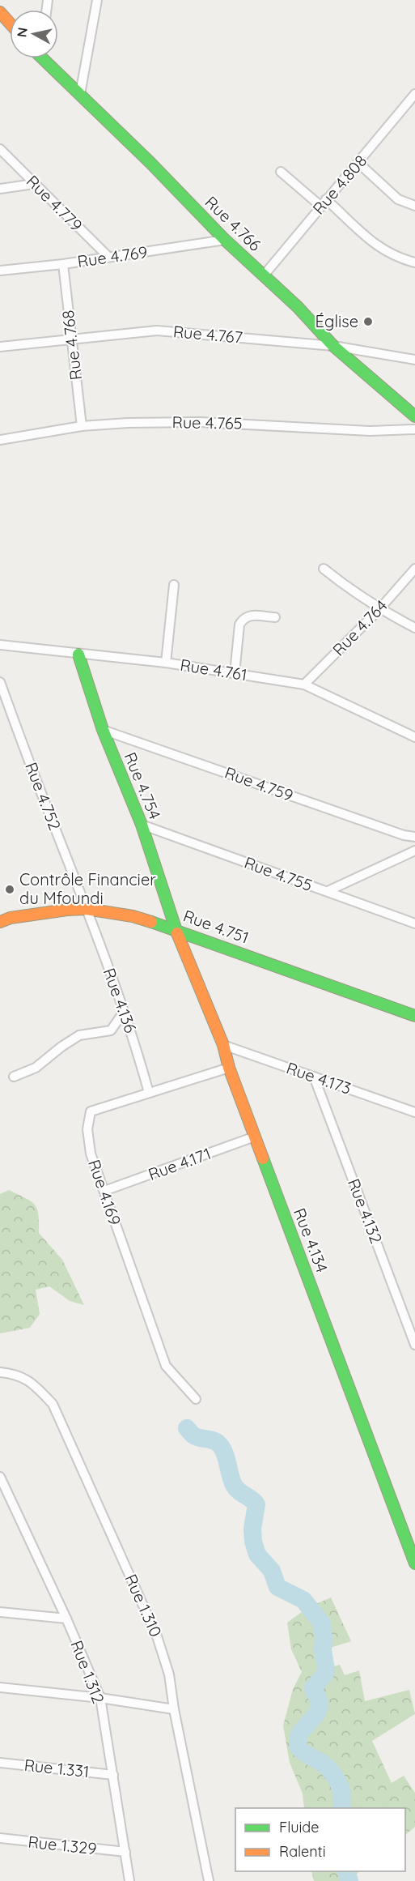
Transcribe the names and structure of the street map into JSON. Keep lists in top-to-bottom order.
{
  "streets": {
    "street": [
      "Rue 4.808",
      "Rue 4.779",
      "Rue 4.766",
      "Rue 4.769",
      "Rue 4.767",
      "Rue 4.768",
      "Rue 4.765",
      "Rue 4.764",
      "Rue 4.761",
      "Rue 4.759",
      "Rue 4.754",
      "Rue 4.752",
      "Rue 4.755",
      "Rue 4.751",
      "Rue 4.136",
      "Rue 4.173",
      "Rue 4.171",
      "Rue 4.169",
      "Rue 4.132",
      "Rue 4.134",
      "Rue 1.310",
      "Rue 1.312",
      "Rue 1.331",
      "Rue 1.329"
    ]
  },
  "crossings": [
    ["Rue 4.808", "Rue 4.766"],
    ["Rue 4.779", "Rue 4.769"],
    ["Rue 4.766", "Rue 4.769"],
    ["Rue 4.766", "Rue 4.767"],
    ["Rue 4.769", "Rue 4.768"],
    ["Rue 4.767", "Rue 4.768"],
    ["Rue 4.768", "Rue 4.765"],
    ["Rue 4.764", "Rue 4.761"],
    ["Rue 4.761", "Rue 4.754"],
    ["Rue 4.759", "Rue 4.754"],
    ["Rue 4.754", "Rue 4.755"],
    ["Rue 4.754", "Rue 4.751"],
    ["Rue 4.754", "Rue 4.134"],
    ["Rue 4.752", "Rue 4.751"],
    ["Rue 4.752", "Rue 4.136"],
    ["Rue 4.751", "Rue 4.136"],
    ["Rue 4.751", "Rue 4.134"],
    ["Rue 4.136", "Rue 4.169"],
    ["Rue 4.173", "Rue 4.132"],
    ["Rue 4.173", "Rue 4.134"],
    ["Rue 4.171", "Rue 4.169"],
    ["Rue 4.171", "Rue 4.134"],
    ["Rue 4.169", "Rue 4.134"],
    ["Rue 1.312", "Rue 1.331"],
    ["Rue 1.312", "Rue 1.329"]
  ],
  "places": ["Église", "Contrôle Financier du Mfoundi"],
  "legend": ["Fluide", "Ralenti"],
  "north": "left"
}
